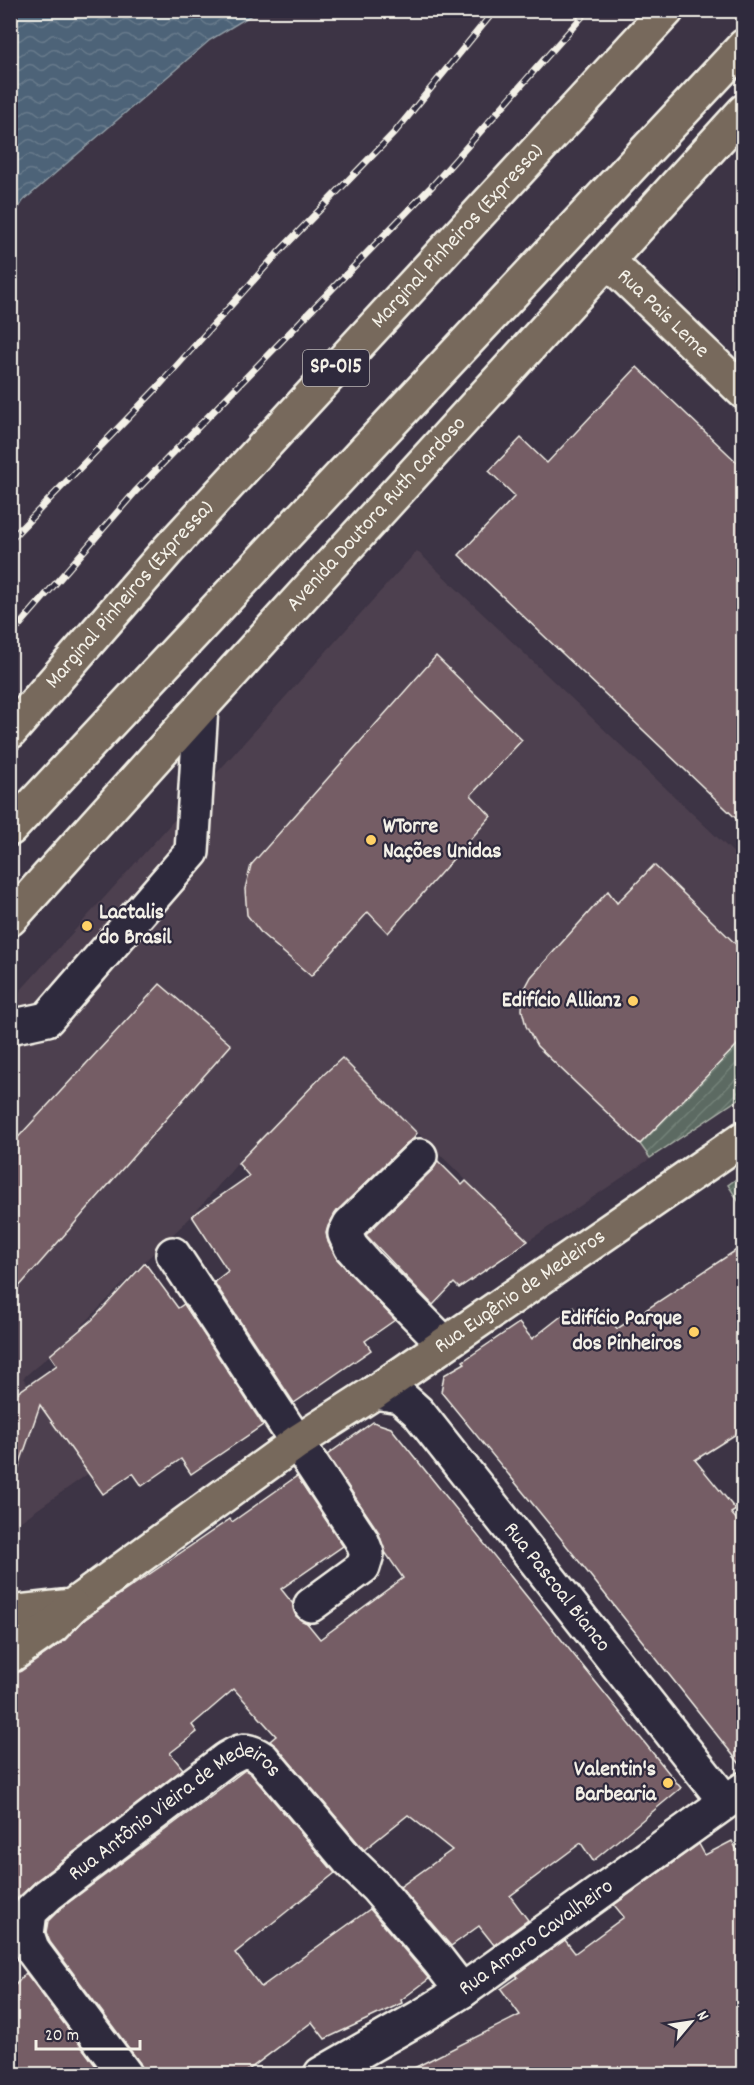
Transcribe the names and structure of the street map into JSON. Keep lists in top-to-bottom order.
{
  "streets": {
    "main road": [
      "Marginal Pinheiros (Expressa)",
      "Rua Pais Leme",
      "SP-015",
      "Avenida Doutora Ruth Cardoso",
      "Rua Eugênio de Medeiros"
    ],
    "street": ["Rua Pascoal Bianco", "Rua Antônio Vieira de Medeiros", "Rua Amaro Cavalheiro"]
  },
  "crossings": [
    ["Rua Pais Leme", "Avenida Doutora Ruth Cardoso"],
    ["Rua Eugênio de Medeiros", "Rua Pascoal Bianco"],
    ["Rua Pascoal Bianco", "Rua Amaro Cavalheiro"],
    ["Rua Antônio Vieira de Medeiros", "Rua Amaro Cavalheiro"]
  ],
  "places": [
    "WTorre Nações Unidas",
    "Lactalis do Brasil",
    "Edifício Allianz",
    "Edifício Parque dos Pinheiros",
    "Valentin's Barbearia"
  ],
  "scale_bar": "20 m",
  "north": "top right"
}
